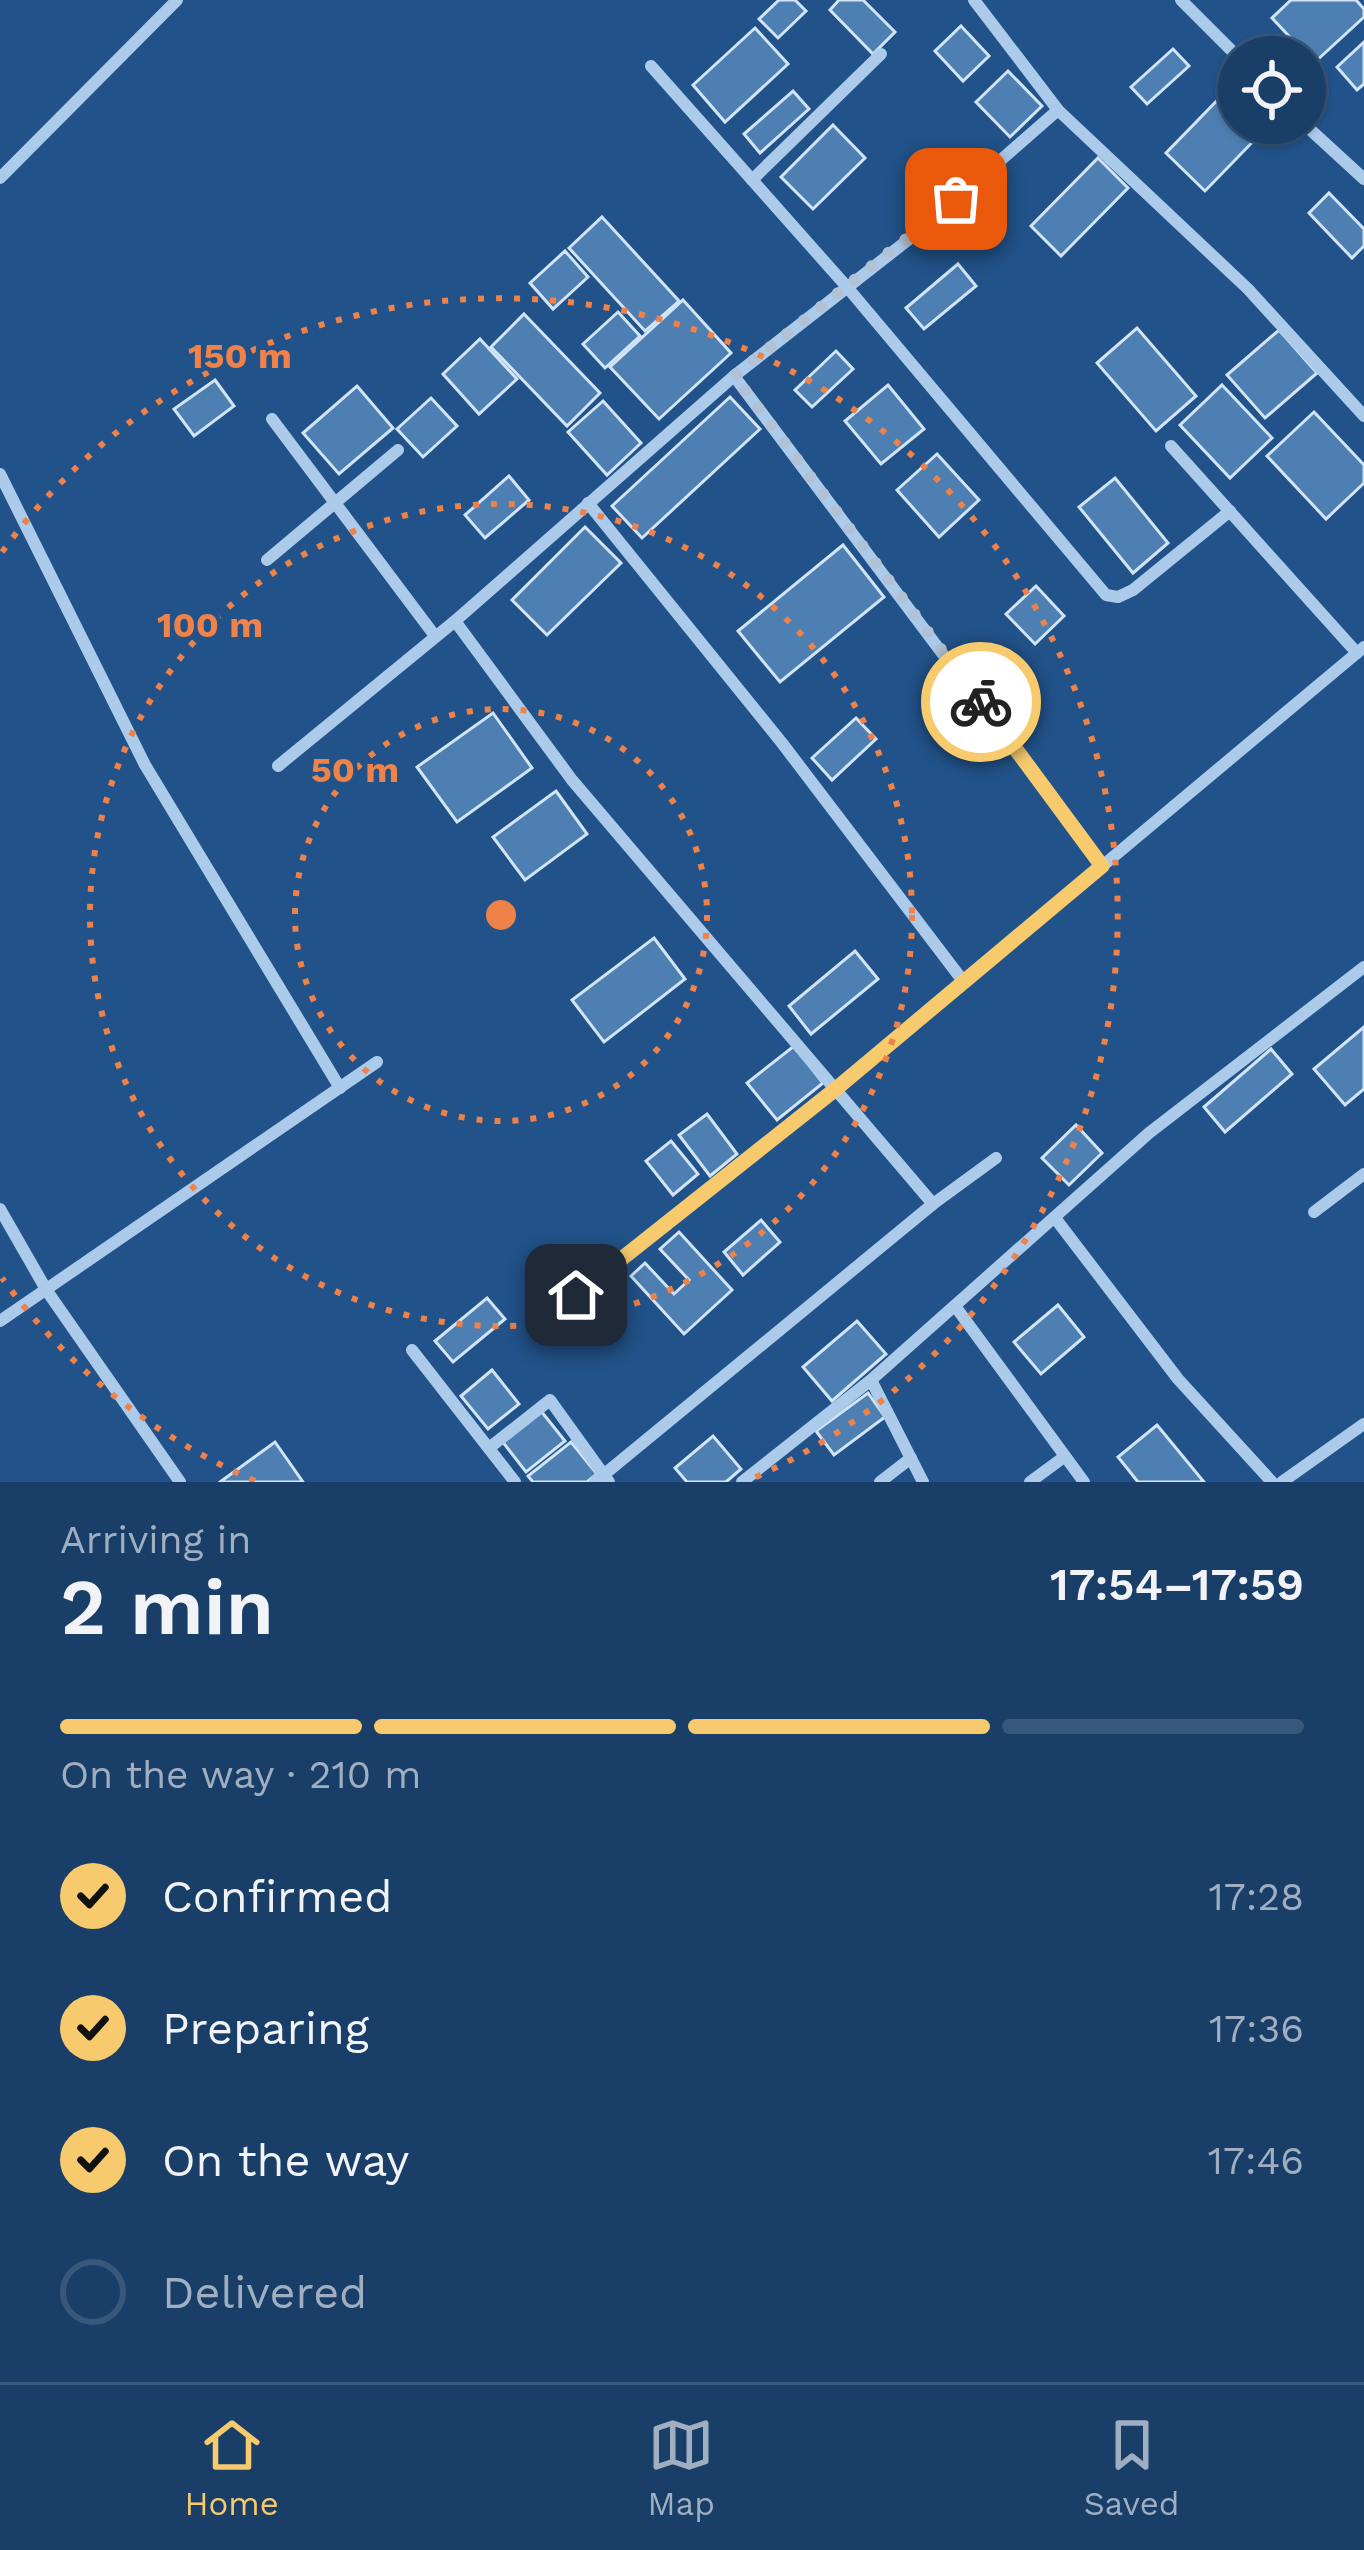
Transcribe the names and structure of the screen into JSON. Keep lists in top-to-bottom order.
{
  "page": {
    "heading": ["2 min", "Arriving in", "17:54–17:59"],
    "bar": "On the way · 210 m",
    "list": [
      ["Confirmed", "17:28"],
      ["Preparing", "17:36"],
      ["On the way", "17:46"],
      "Delivered"
    ],
    "tabs": ["Home", "Map", "Saved"]
  },
  "rings": ["150 m", "100 m", "50 m"]
}
